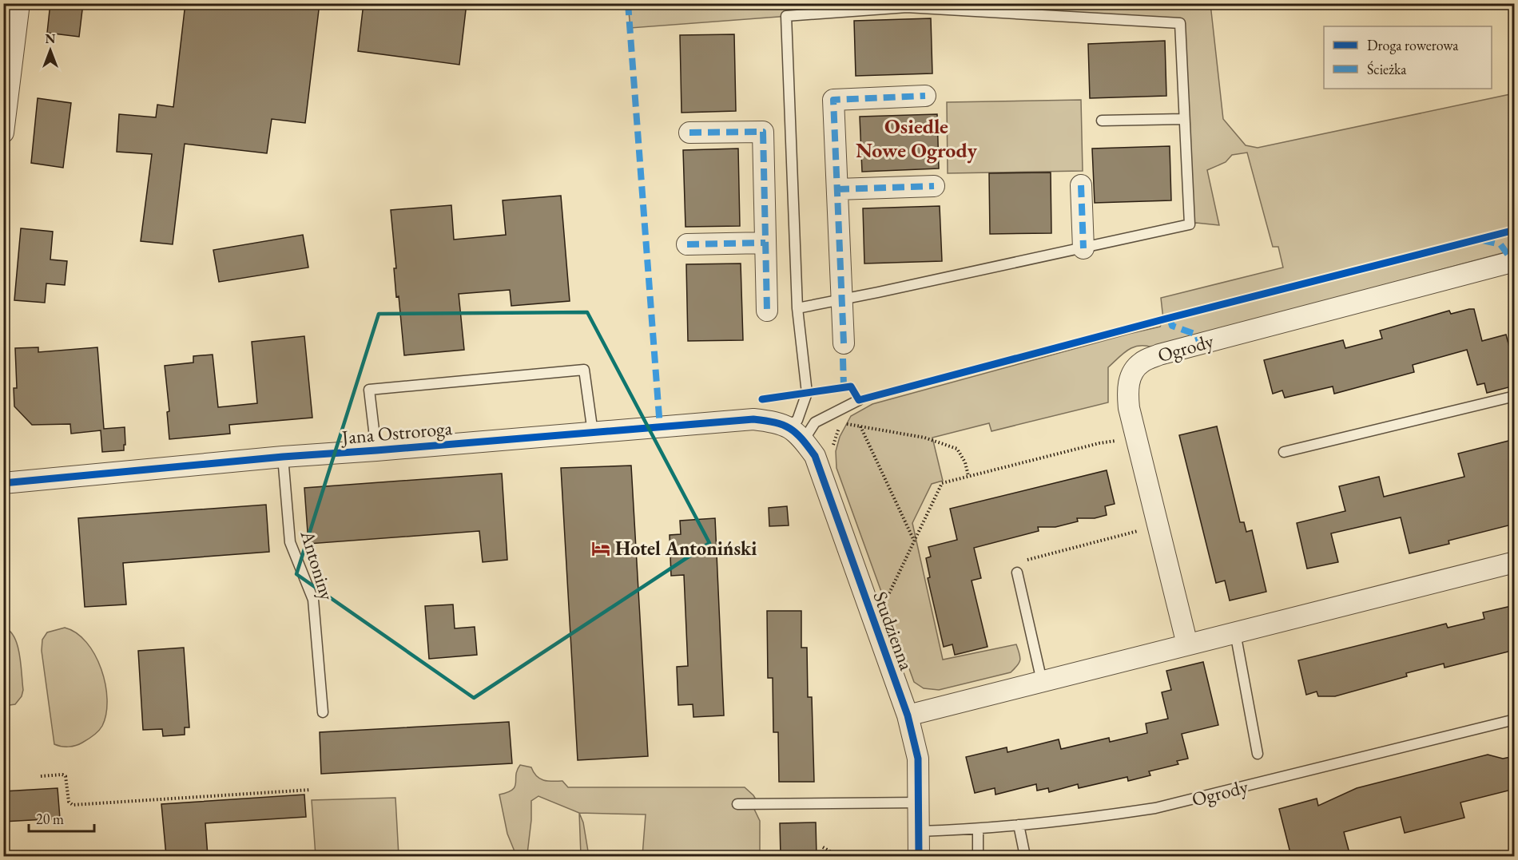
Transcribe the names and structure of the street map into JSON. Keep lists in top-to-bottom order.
{
  "streets": {
    "street": ["Ogrody", "Jana Ostroroga", "Studzienna"],
    "lane": ["Antoniny"]
  },
  "crossings": [
    ["Ogrody", "Studzienna"],
    ["Jana Ostroroga", "Antoniny"],
    ["Jana Ostroroga", "Studzienna"]
  ],
  "districts": ["Osiedle Nowe Ogrody"],
  "places": {
    "hotel": ["Hotel Antoniński"]
  },
  "legend": ["Droga rowerowa", "Ścieżka"],
  "scale_bar": "20 m",
  "north": "top"
}
